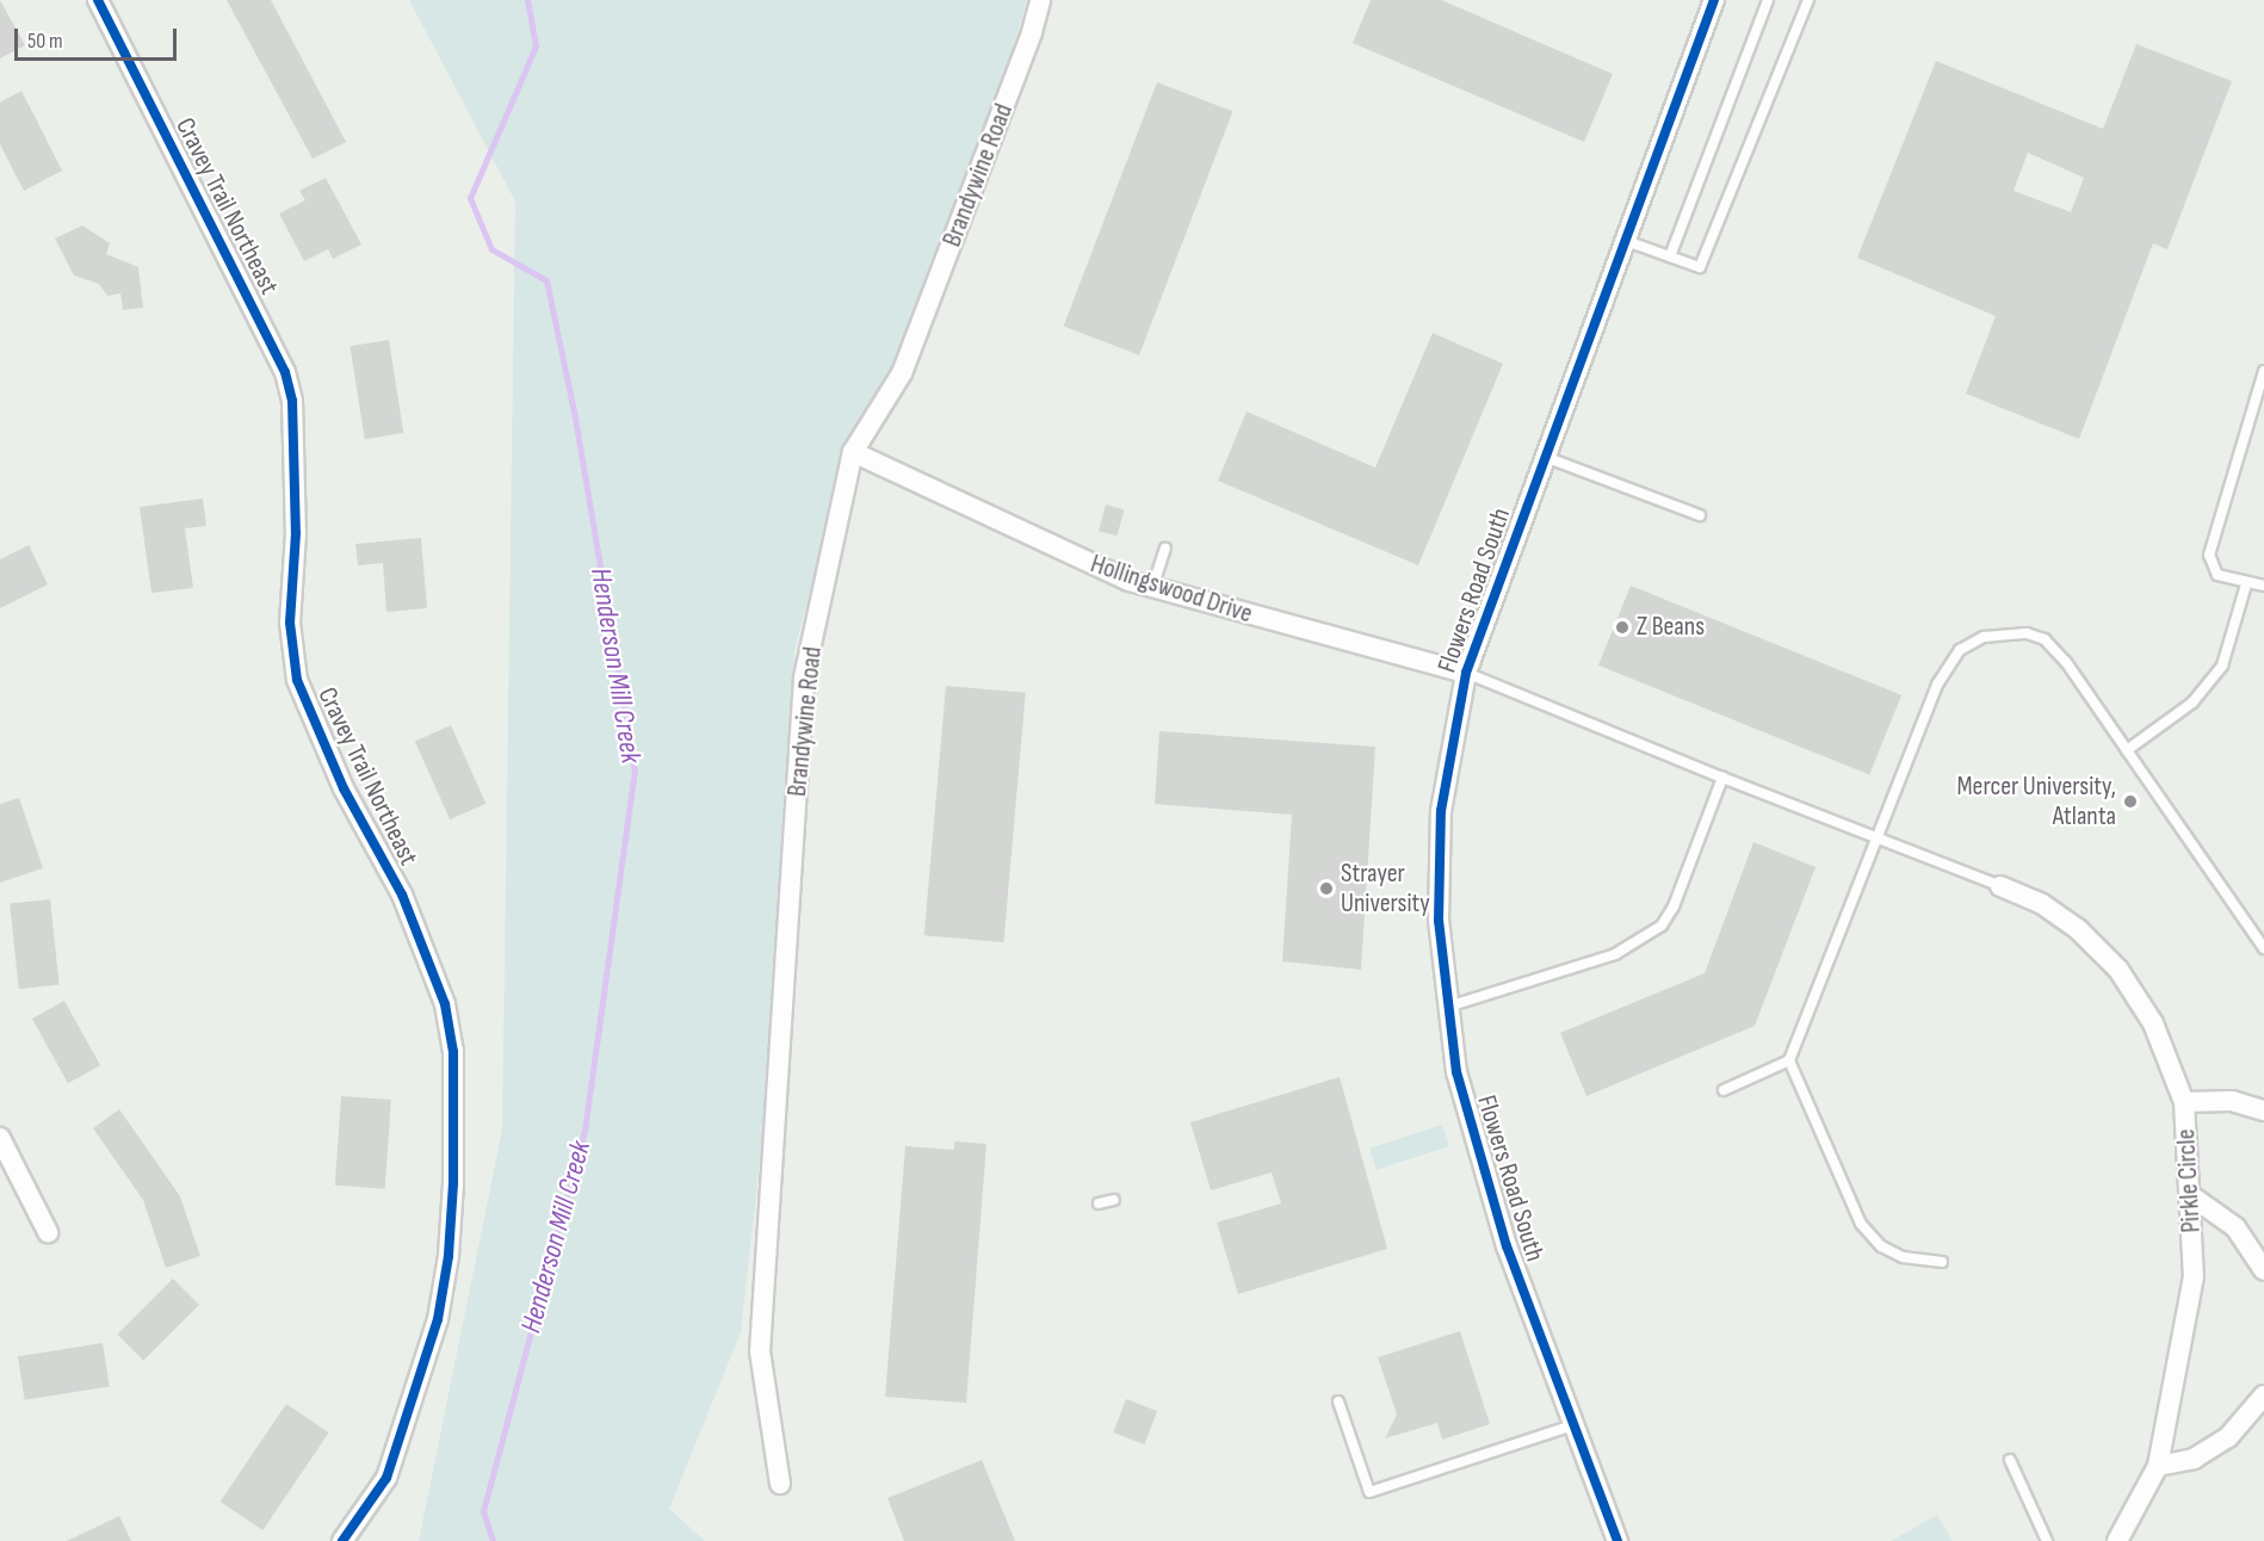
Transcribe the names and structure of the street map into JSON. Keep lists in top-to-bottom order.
{
  "streets": {
    "street": [
      "Brandywine Road",
      "Cravey Trail Northeast",
      "Hollingswood Drive",
      "Flowers Road South",
      "Pirkle Circle"
    ]
  },
  "crossings": [
    ["Brandywine Road", "Hollingswood Drive"],
    ["Hollingswood Drive", "Flowers Road South"]
  ],
  "water": ["Henderson Mill Creek"],
  "places": ["Z Beans", "Mercer University, Atlanta", "Strayer University"],
  "scale_bar": "50 m"
}
